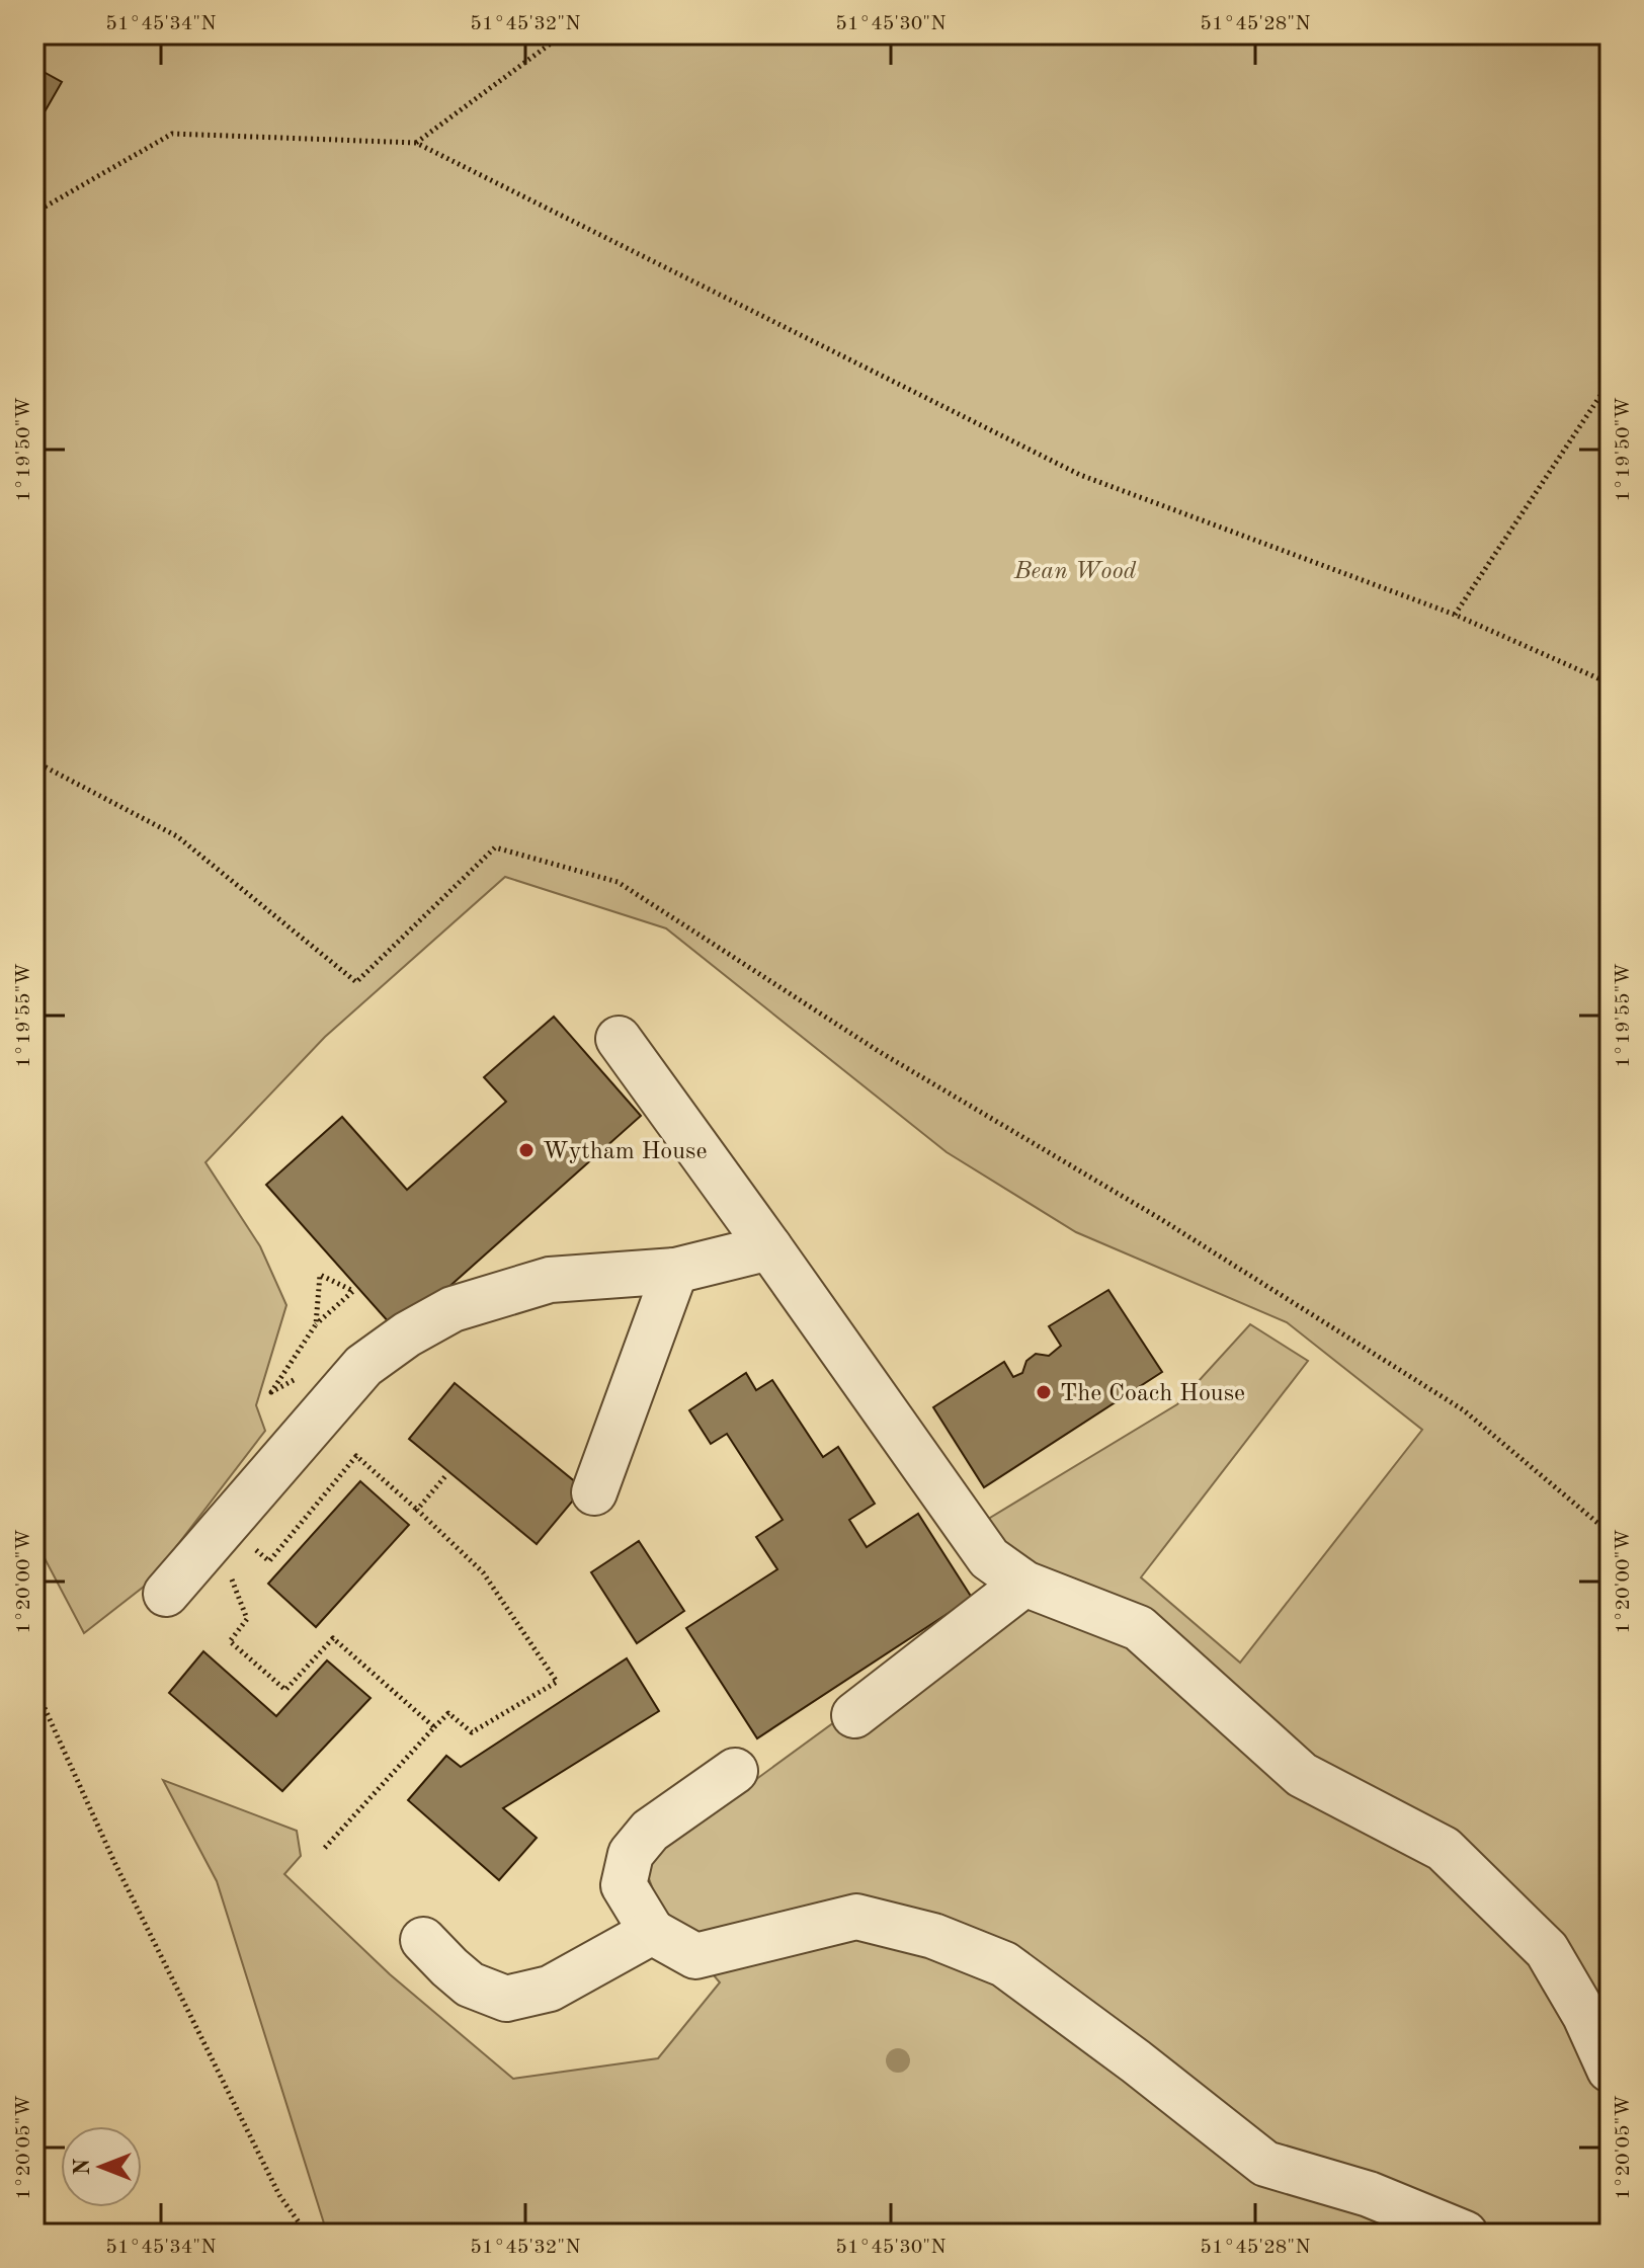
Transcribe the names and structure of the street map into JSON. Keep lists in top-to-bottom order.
{
  "parks": ["Bean Wood"],
  "places": ["Wytham House", "The Coach House"],
  "north": "left",
  "coordinates": [
    "51°45'34\"N",
    "51°45'32\"N",
    "51°45'30\"N",
    "51°45'28\"N",
    "1°19'50\"W",
    "1°19'55\"W",
    "1°20'00\"W",
    "1°20'05\"W"
  ]
}
